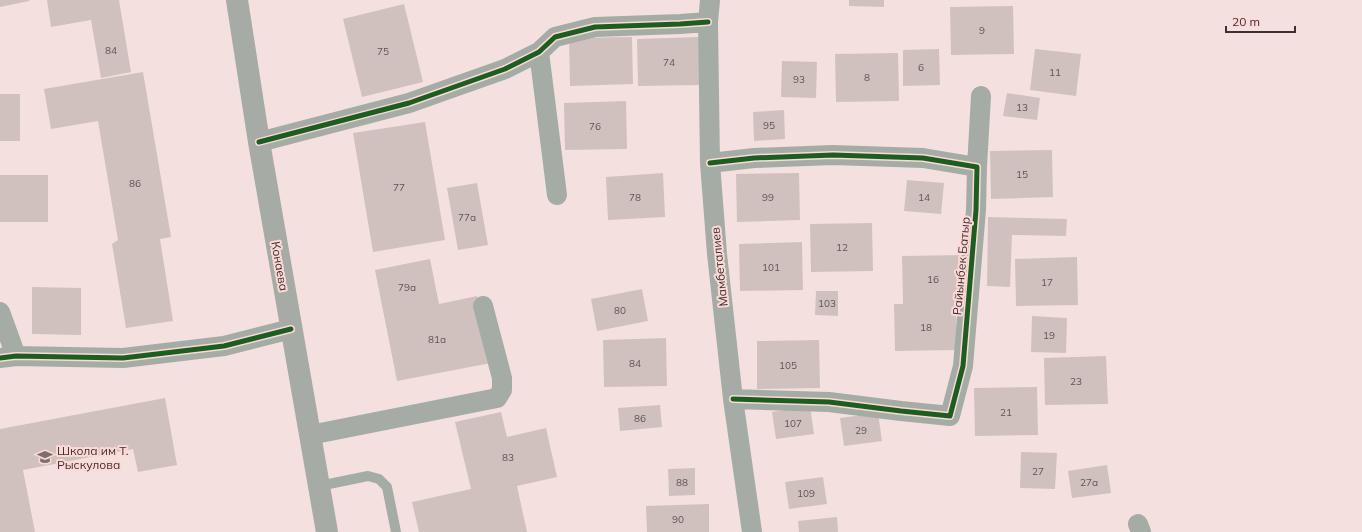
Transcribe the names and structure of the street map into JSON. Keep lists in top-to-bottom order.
{
  "streets": {
    "main road": ["Конаева"],
    "street": ["Райынбек Батыр", "Мамбеталиев"]
  },
  "crossings": [
    ["Райынбек Батыр", "Мамбеталиев"]
  ],
  "places": {
    "school or university": ["Школа им Т. Рыскулова"]
  },
  "house_numbers": [
    "9",
    "84",
    "75",
    "74",
    "6",
    "11",
    "8",
    "93",
    "13",
    "95",
    "76",
    "15",
    "86",
    "77",
    "78",
    "99",
    "14",
    "77а",
    "12",
    "101",
    "16",
    "17",
    "79а",
    "103",
    "80",
    "18",
    "19",
    "81а",
    "84",
    "105",
    "23",
    "21",
    "86",
    "107",
    "29",
    "83",
    "27",
    "88",
    "27а",
    "109",
    "90"
  ],
  "scale_bar": "20 m"
}
